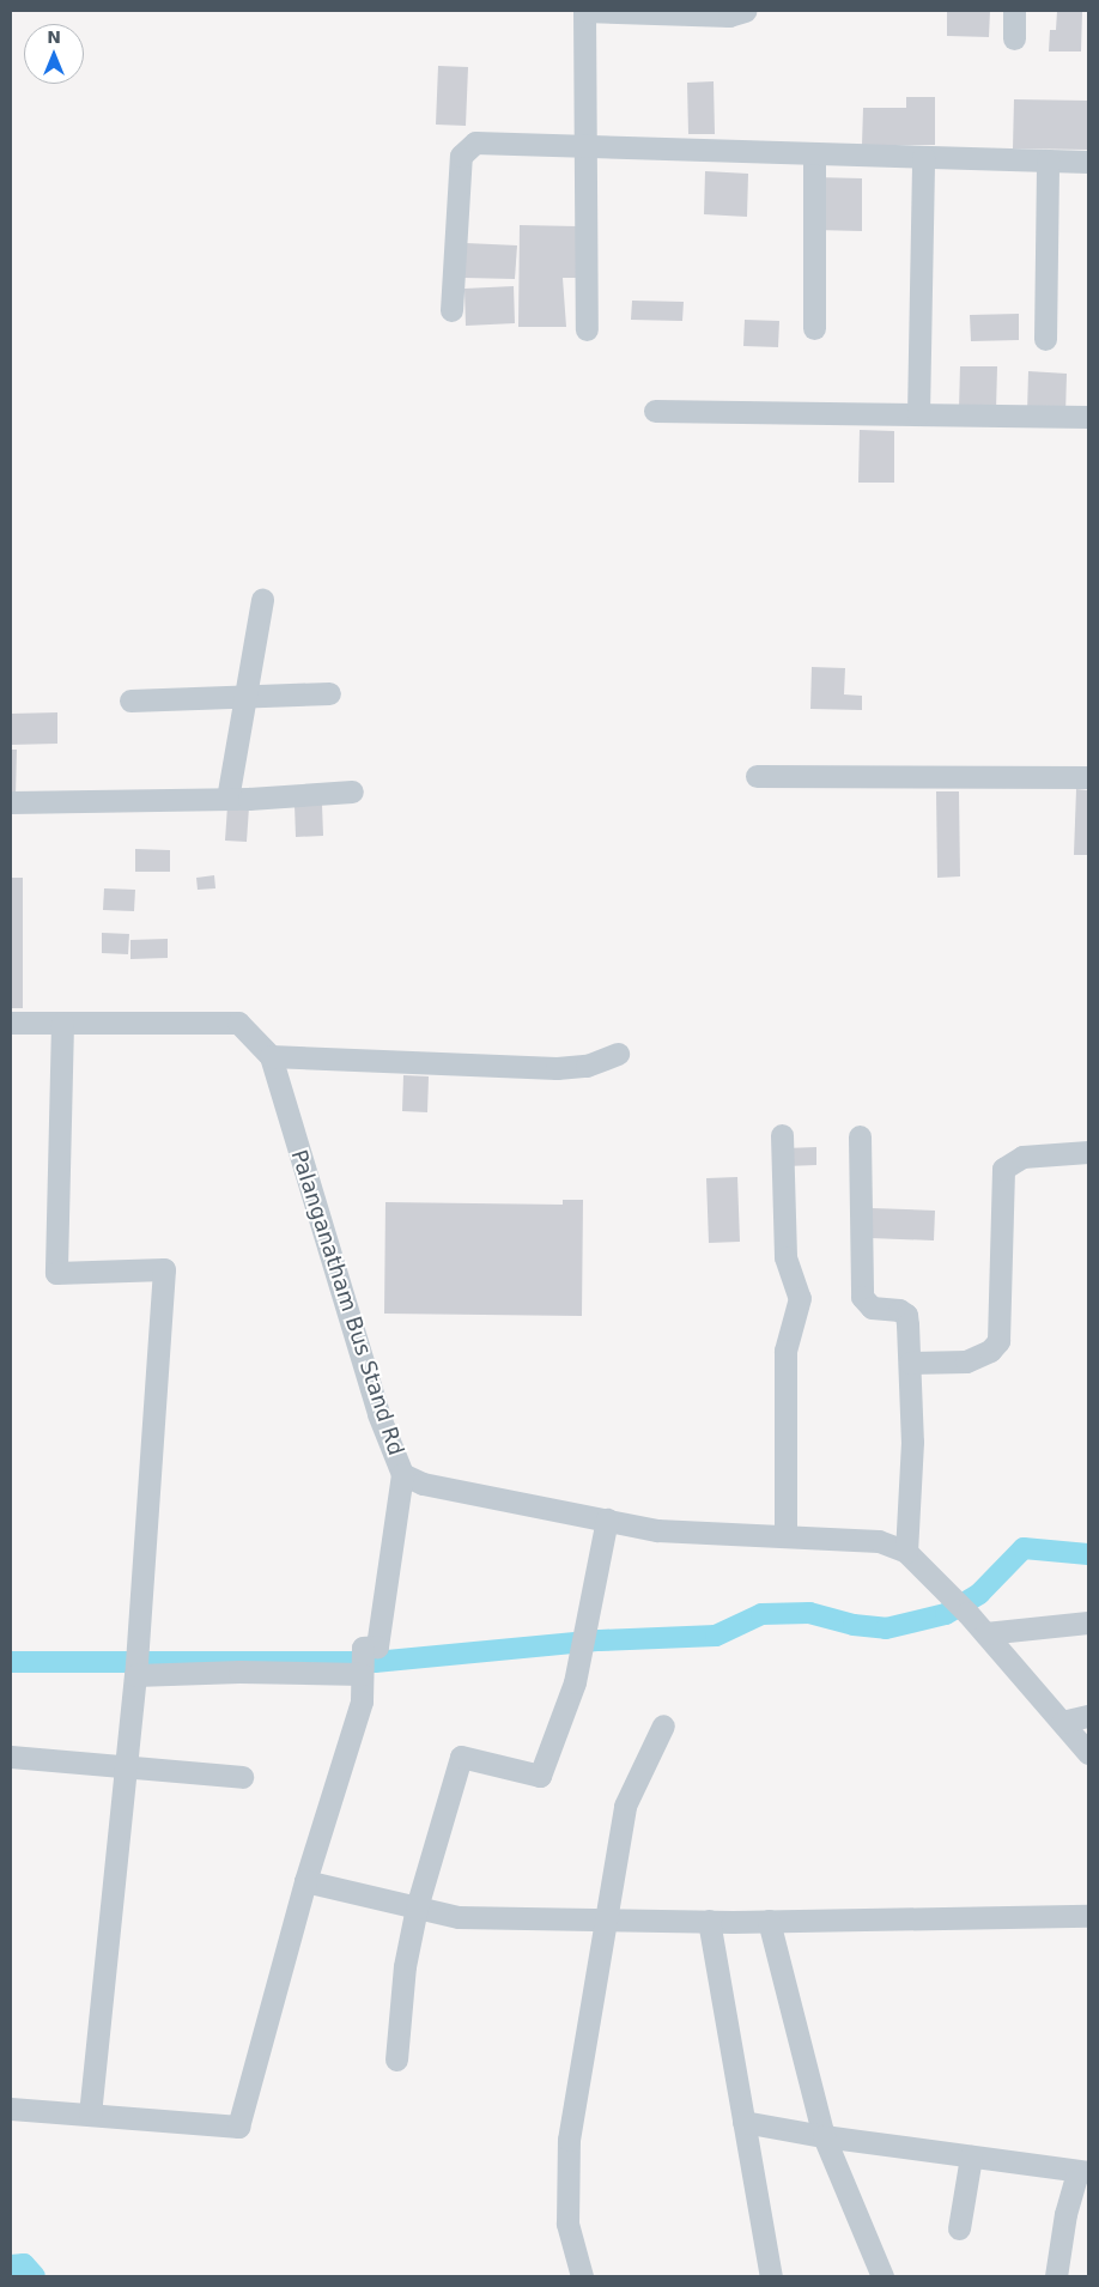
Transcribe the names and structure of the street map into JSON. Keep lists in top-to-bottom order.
{
  "streets": {
    "street": ["Palanganatham Bus Stand Rd"]
  },
  "north": "top"
}
